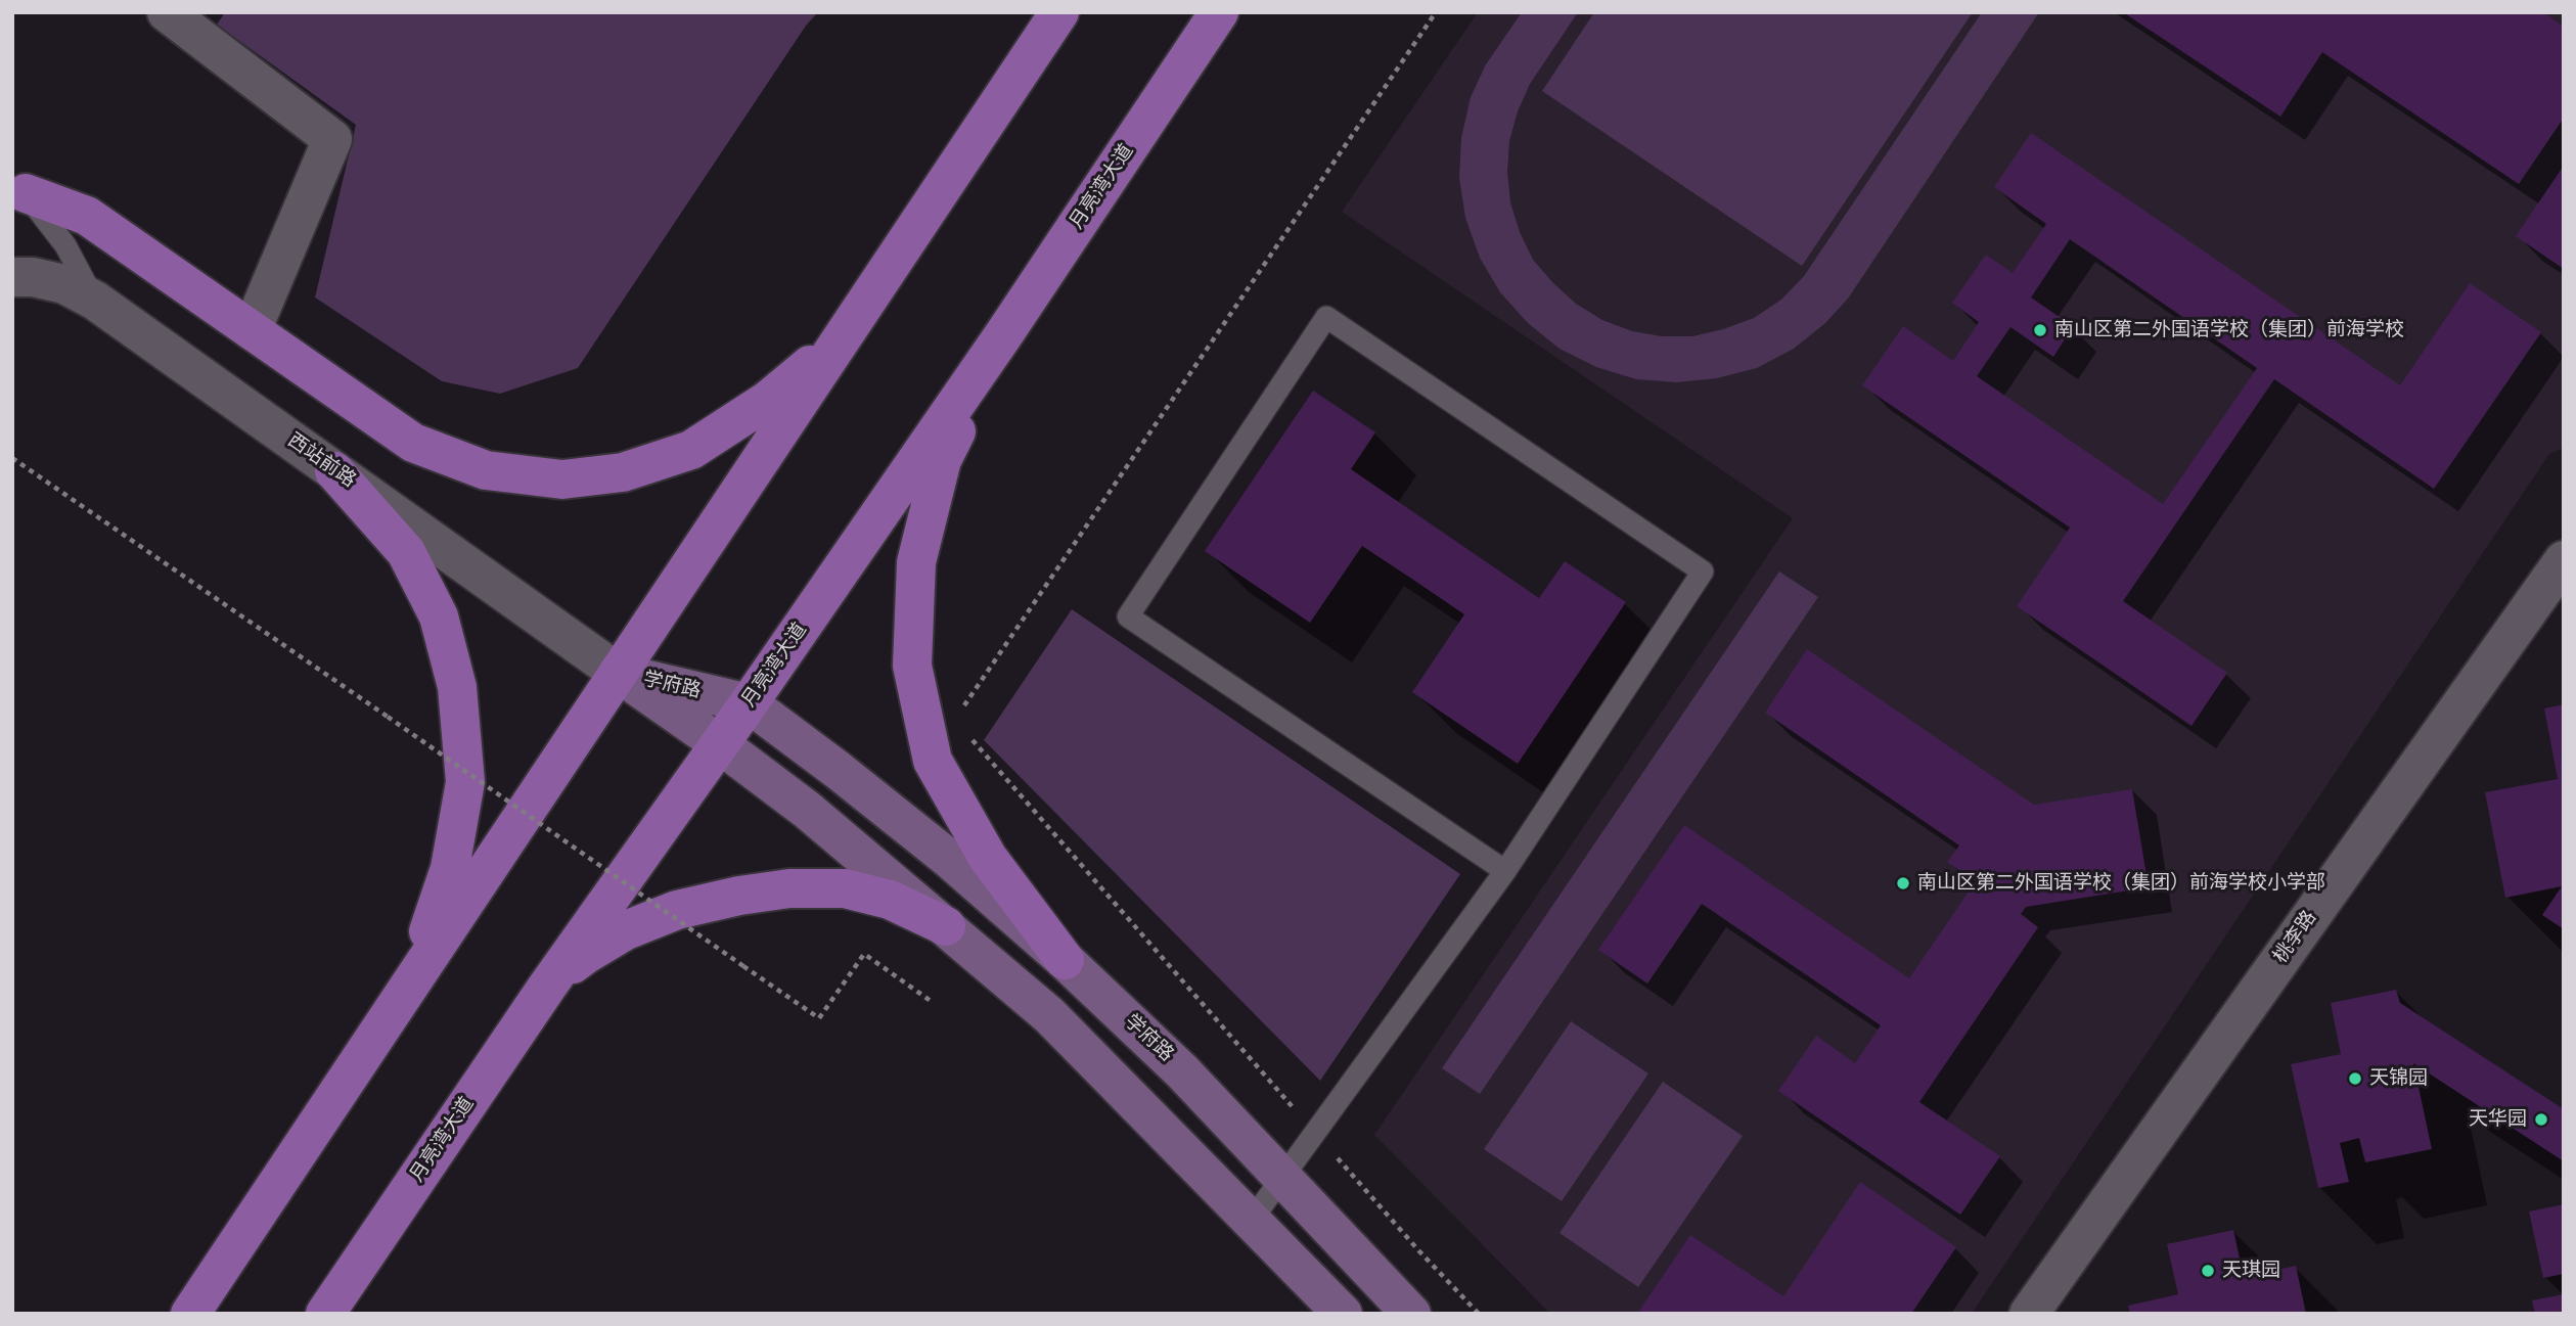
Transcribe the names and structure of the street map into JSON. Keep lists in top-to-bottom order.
{
  "streets": {
    "main road": ["月亮湾大道", "学府路"],
    "street": ["西站前路", "桃李路"]
  },
  "crossings": [
    ["月亮湾大道", "学府路"],
    ["西站前路", "学府路"]
  ],
  "places": [
    "南山区第二外国语学校（集团）前海学校",
    "南山区第二外国语学校（集团）前海学校小学部",
    "天锦园",
    "天华园",
    "天琪园"
  ]
}
